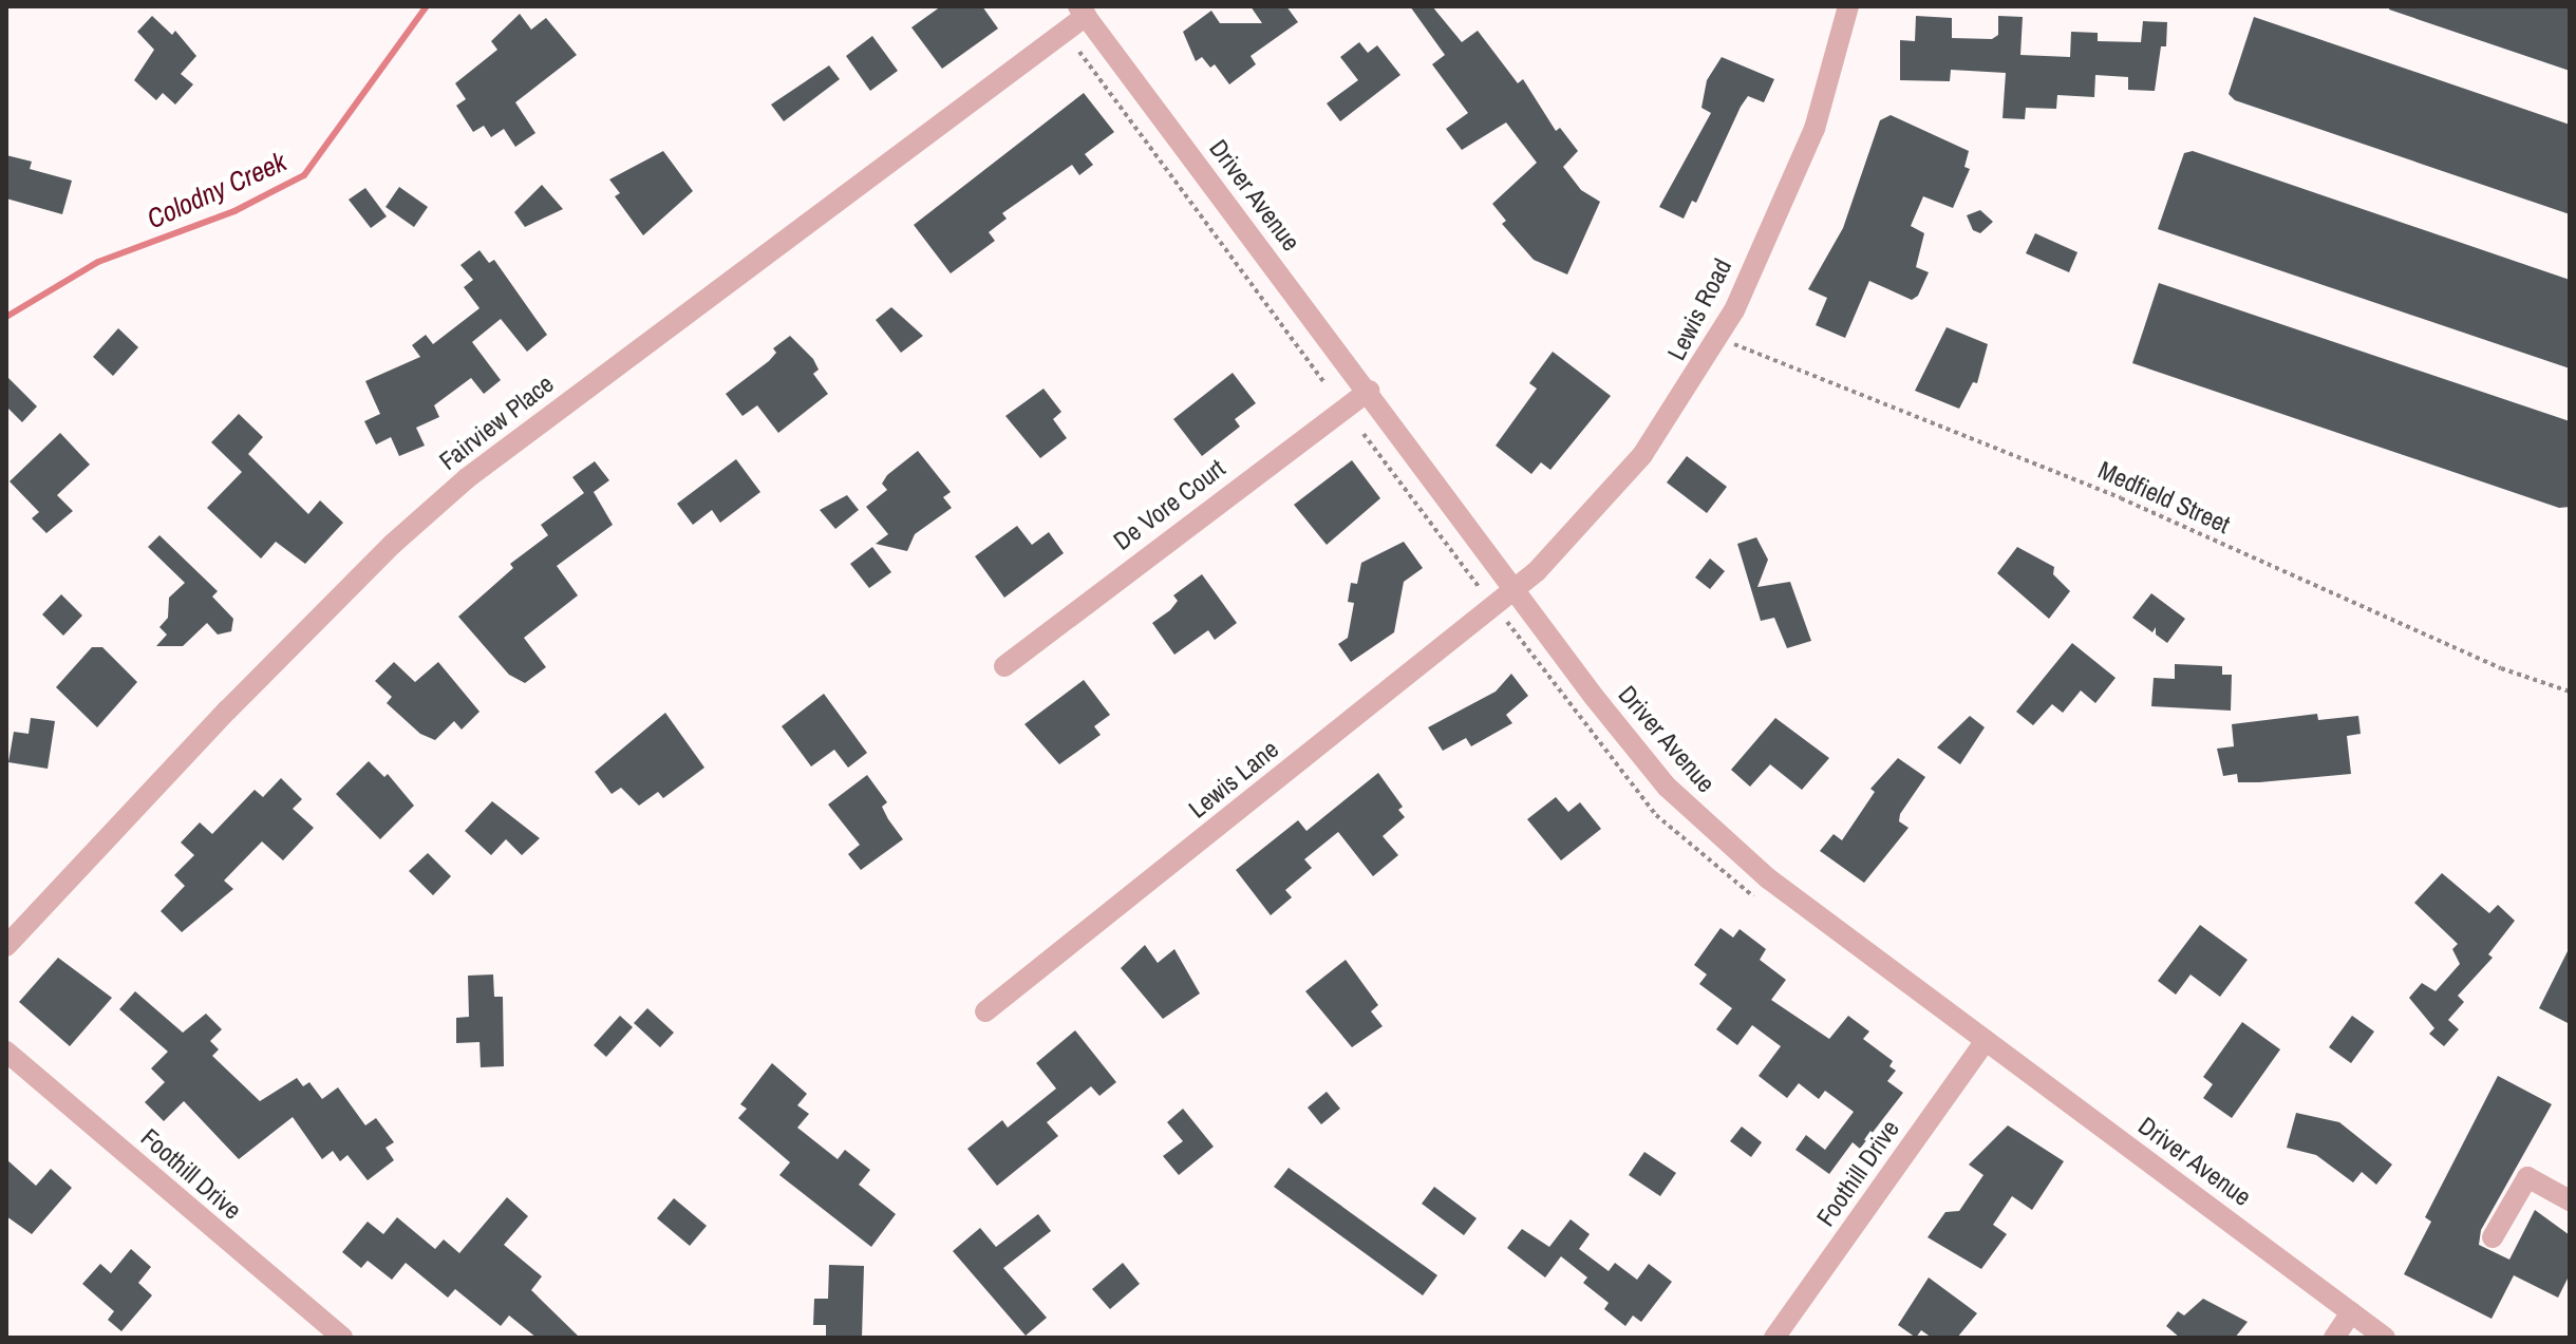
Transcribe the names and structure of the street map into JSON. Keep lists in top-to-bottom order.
{
  "streets": {
    "street": [
      "Driver Avenue",
      "Lewis Road",
      "Fairview Place",
      "De Vore Court",
      "Lewis Lane",
      "Foothill Drive"
    ],
    "path": ["Medfield Street"]
  },
  "crossings": [
    ["Driver Avenue", "Lewis Road"],
    ["Driver Avenue", "Fairview Place"],
    ["Driver Avenue", "De Vore Court"],
    ["Driver Avenue", "Lewis Lane"],
    ["Driver Avenue", "Foothill Drive"],
    ["Lewis Road", "Lewis Lane"]
  ],
  "water": ["Colodny Creek"]
}
